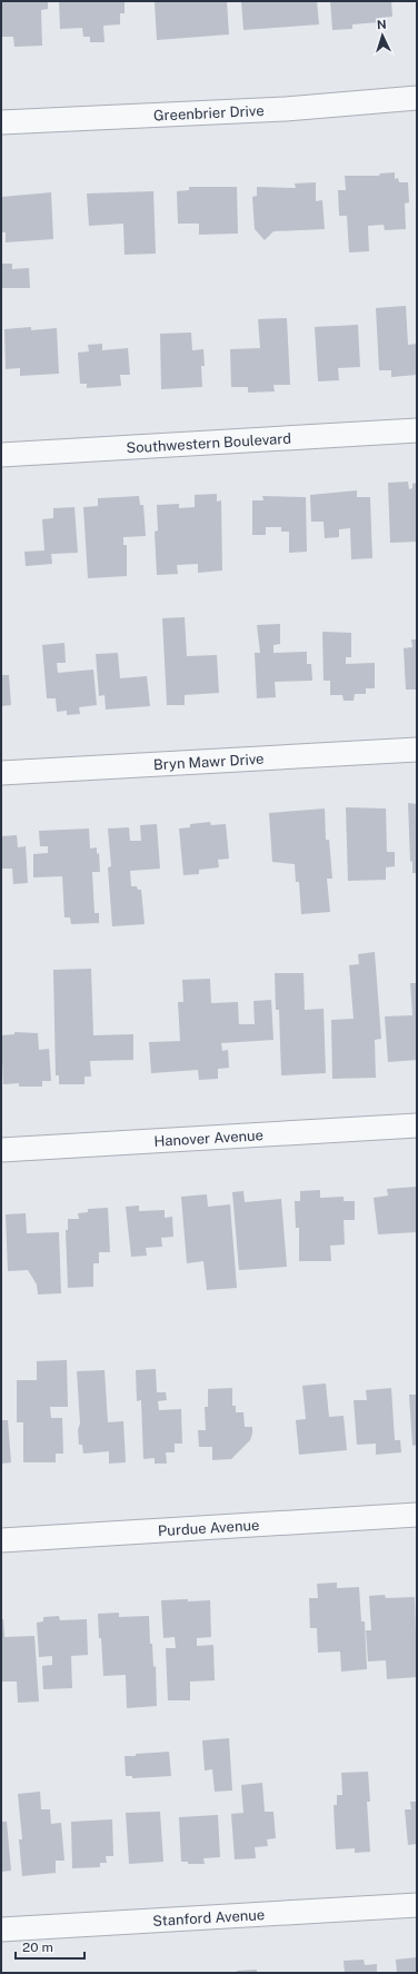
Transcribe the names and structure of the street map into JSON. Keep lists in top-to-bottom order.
{
  "streets": {
    "street": [
      "Greenbrier Drive",
      "Southwestern Boulevard",
      "Bryn Mawr Drive",
      "Hanover Avenue",
      "Purdue Avenue",
      "Stanford Avenue"
    ]
  },
  "scale_bar": "20 m",
  "north": "top"
}
